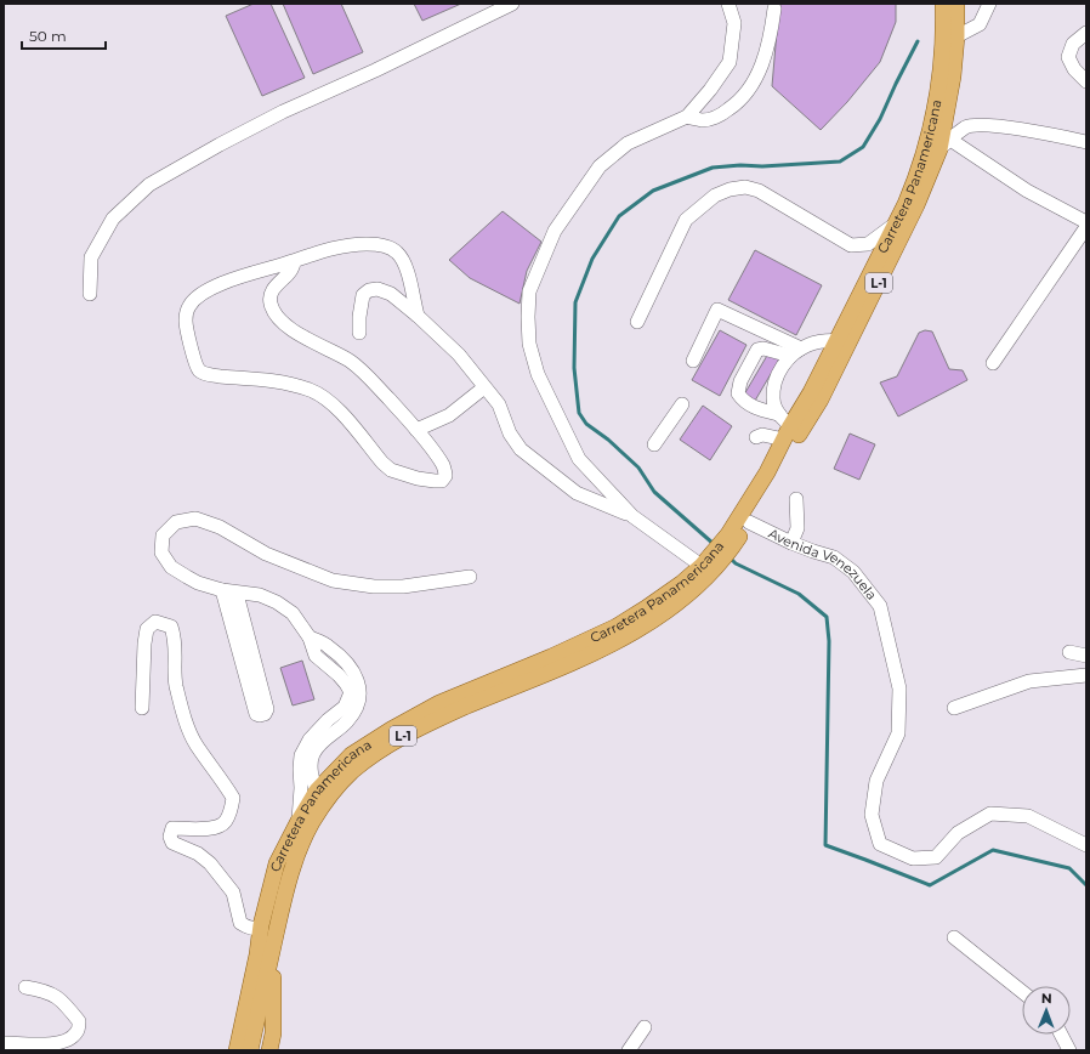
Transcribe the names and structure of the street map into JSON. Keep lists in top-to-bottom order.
{
  "streets": {
    "main road": ["Carretera Panamericana", "L-1"],
    "street": ["Avenida Venezuela"]
  },
  "crossings": [
    ["Carretera Panamericana", "Avenida Venezuela"]
  ],
  "scale_bar": "50 m",
  "north": "top"
}
